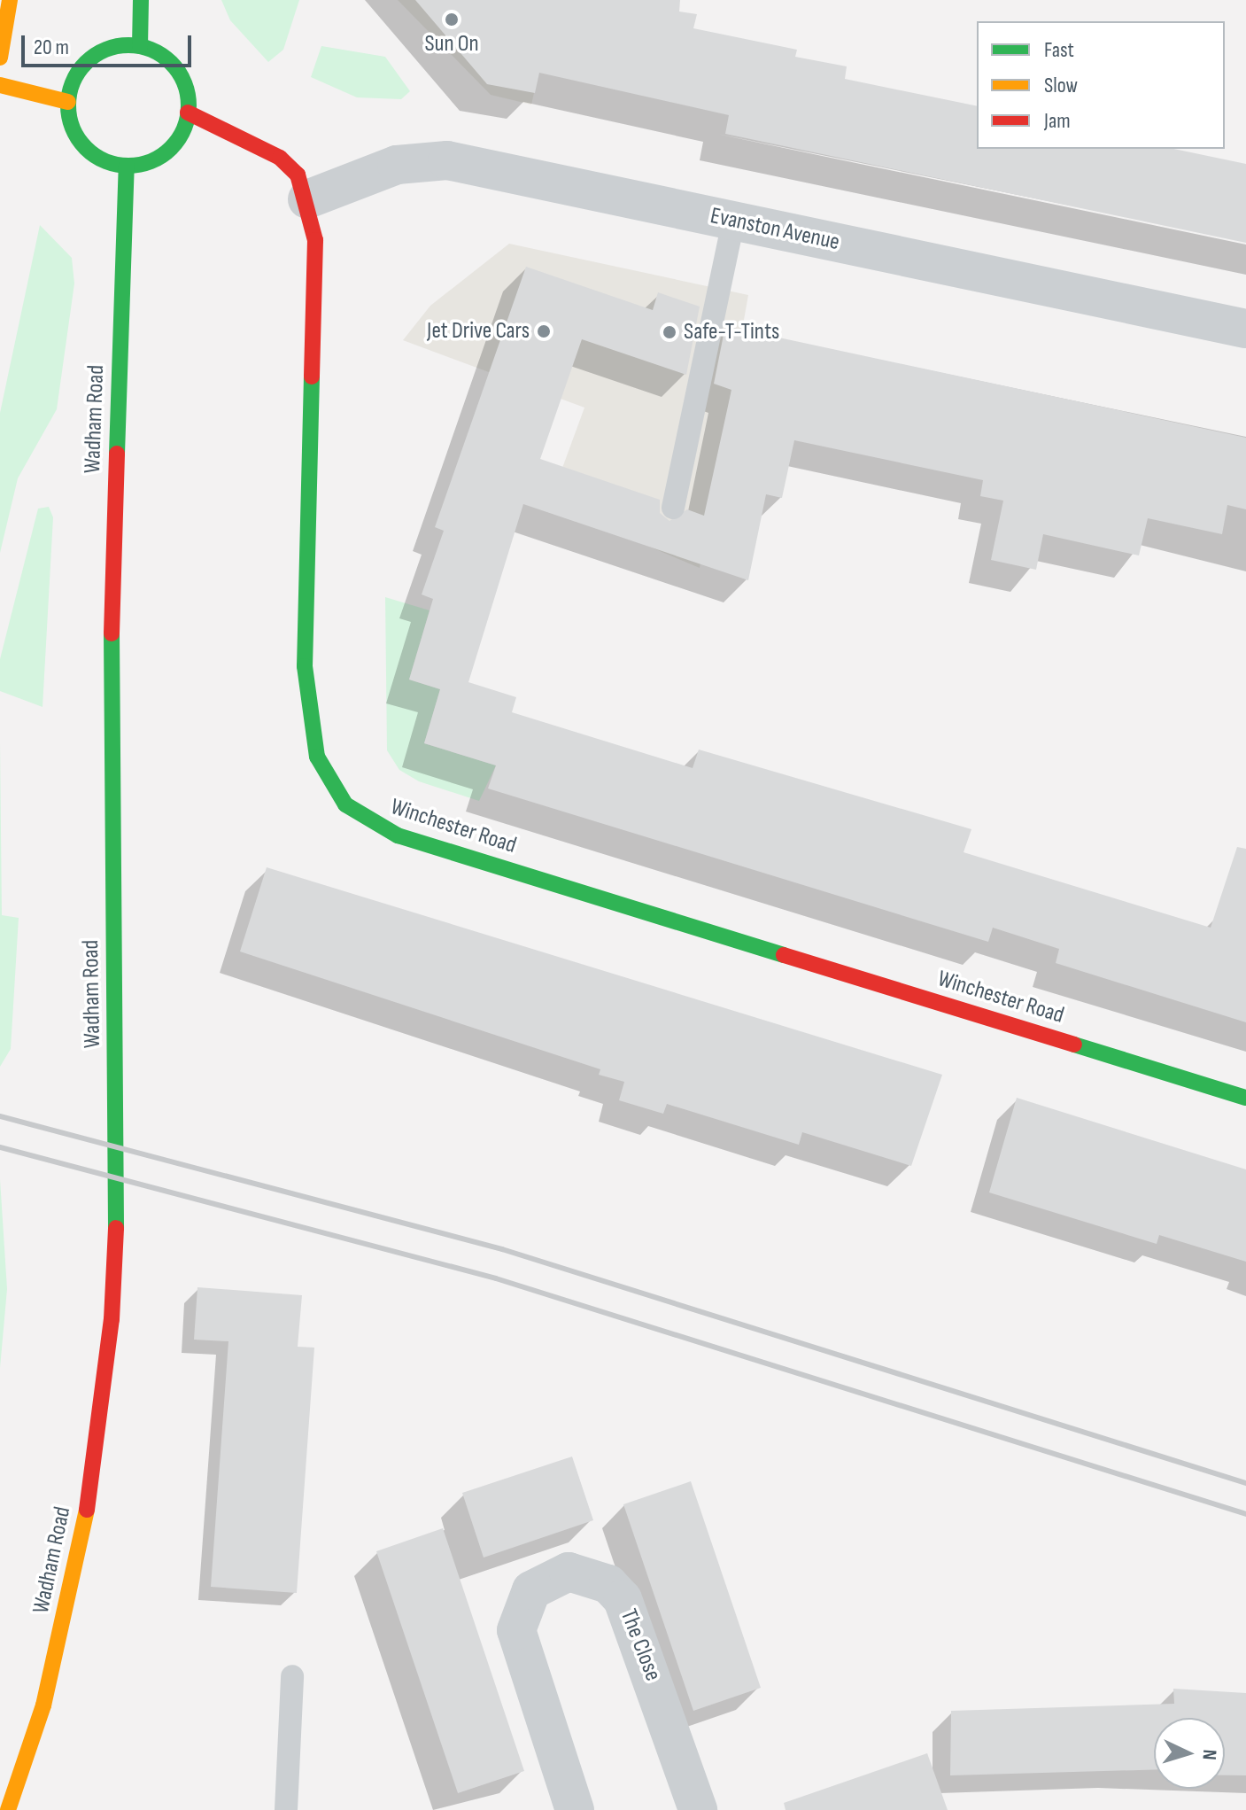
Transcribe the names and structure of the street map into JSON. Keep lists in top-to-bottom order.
{
  "streets": {
    "main road": ["Wadham Road", "Winchester Road"],
    "street": ["Evanston Avenue", "The Close"]
  },
  "crossings": [
    ["Evanston Avenue", "Winchester Road"],
    ["Wadham Road", "Winchester Road"]
  ],
  "places": ["Sun On", "Jet Drive Cars", "Safe-T-Tints"],
  "legend": ["Fast", "Slow", "Jam"],
  "scale_bar": "20 m",
  "north": "right"
}
